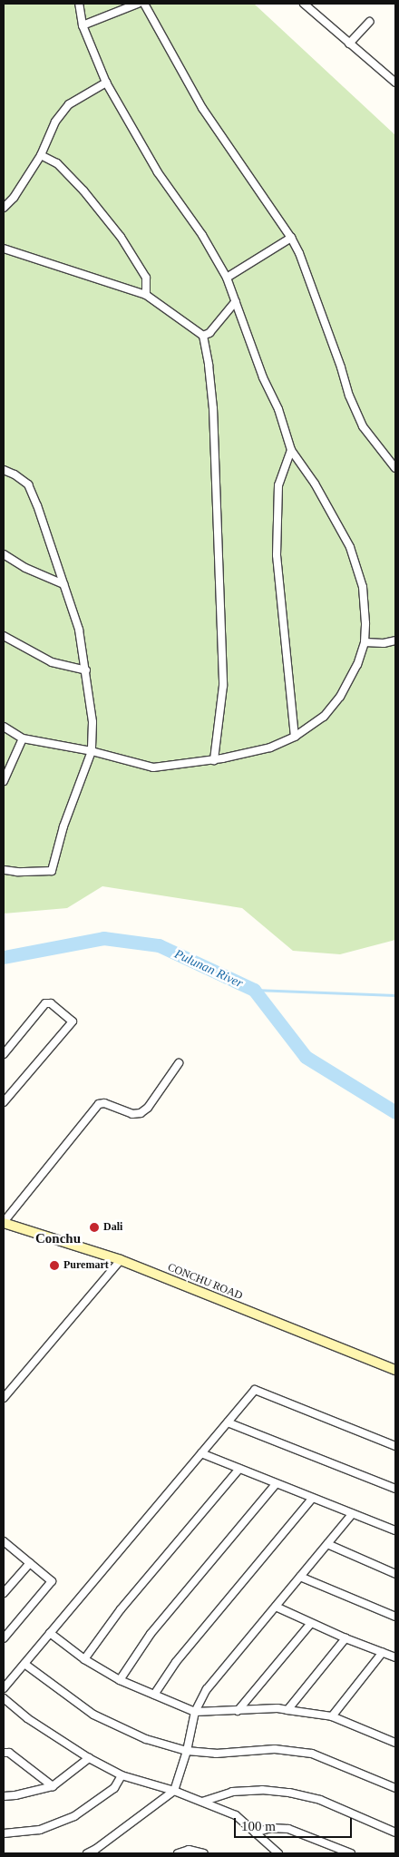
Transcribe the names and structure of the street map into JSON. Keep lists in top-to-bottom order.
{
  "streets": {
    "main road": ["CONCHU ROAD"]
  },
  "districts": ["Conchu"],
  "water": ["Pulunan River"],
  "places": ["Dali", "Puremart"],
  "scale_bar": "100 m"
}
